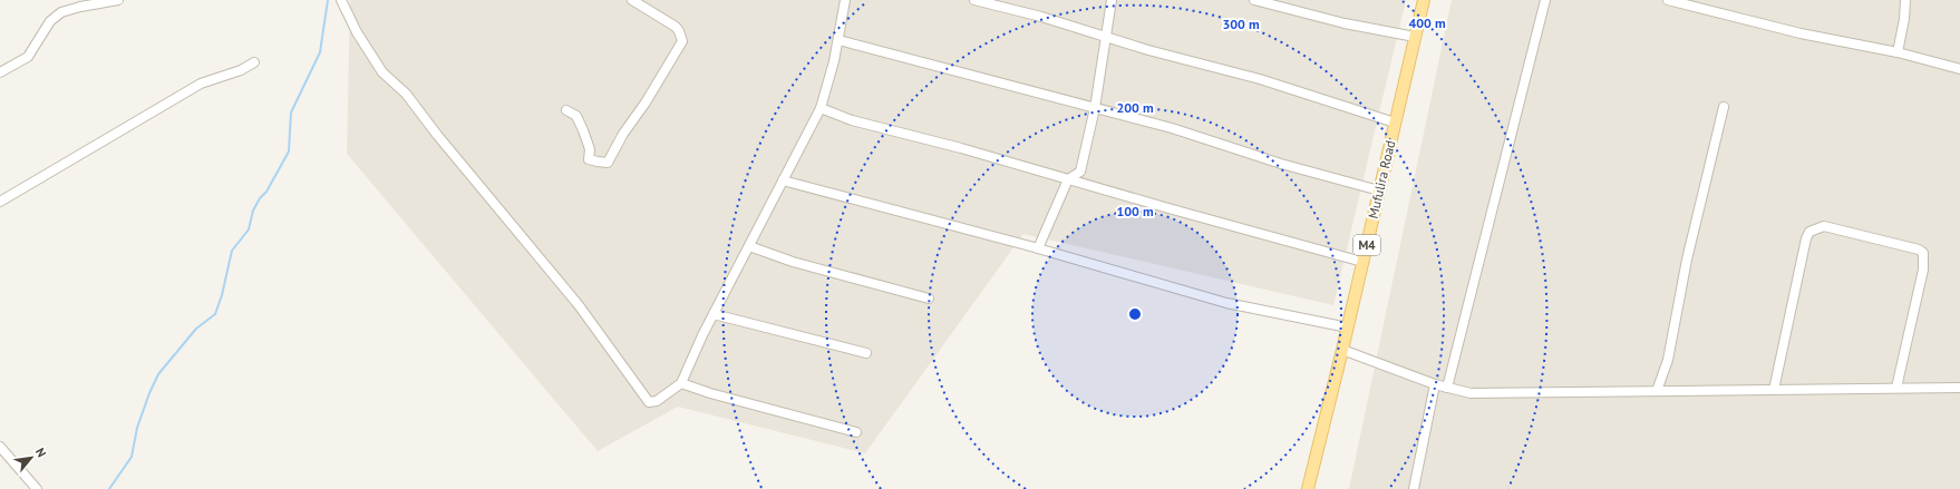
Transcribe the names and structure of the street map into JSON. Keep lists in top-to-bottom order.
{
  "streets": {
    "main road": ["Mufulira Road", "M4"]
  },
  "north": "top right",
  "rings": [
    "400 m",
    "300 m",
    "200 m",
    "100 m"
  ]
}
